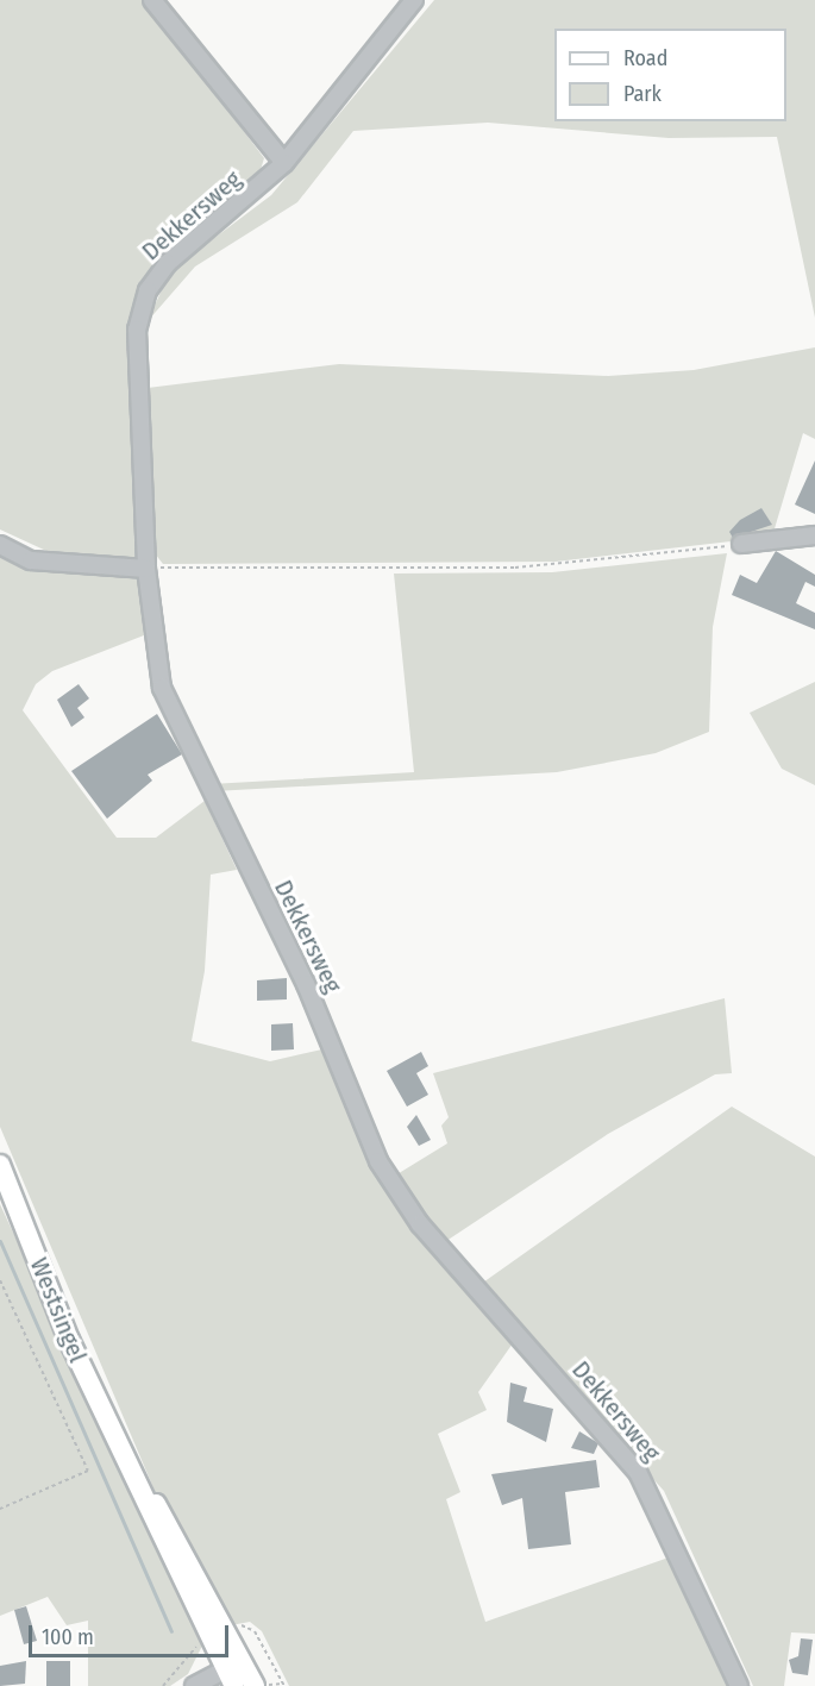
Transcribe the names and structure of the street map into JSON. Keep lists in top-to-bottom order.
{
  "streets": {
    "main road": ["Westsingel"],
    "street": ["Dekkersweg"]
  },
  "legend": ["Road", "Park"],
  "scale_bar": "100 m"
}
